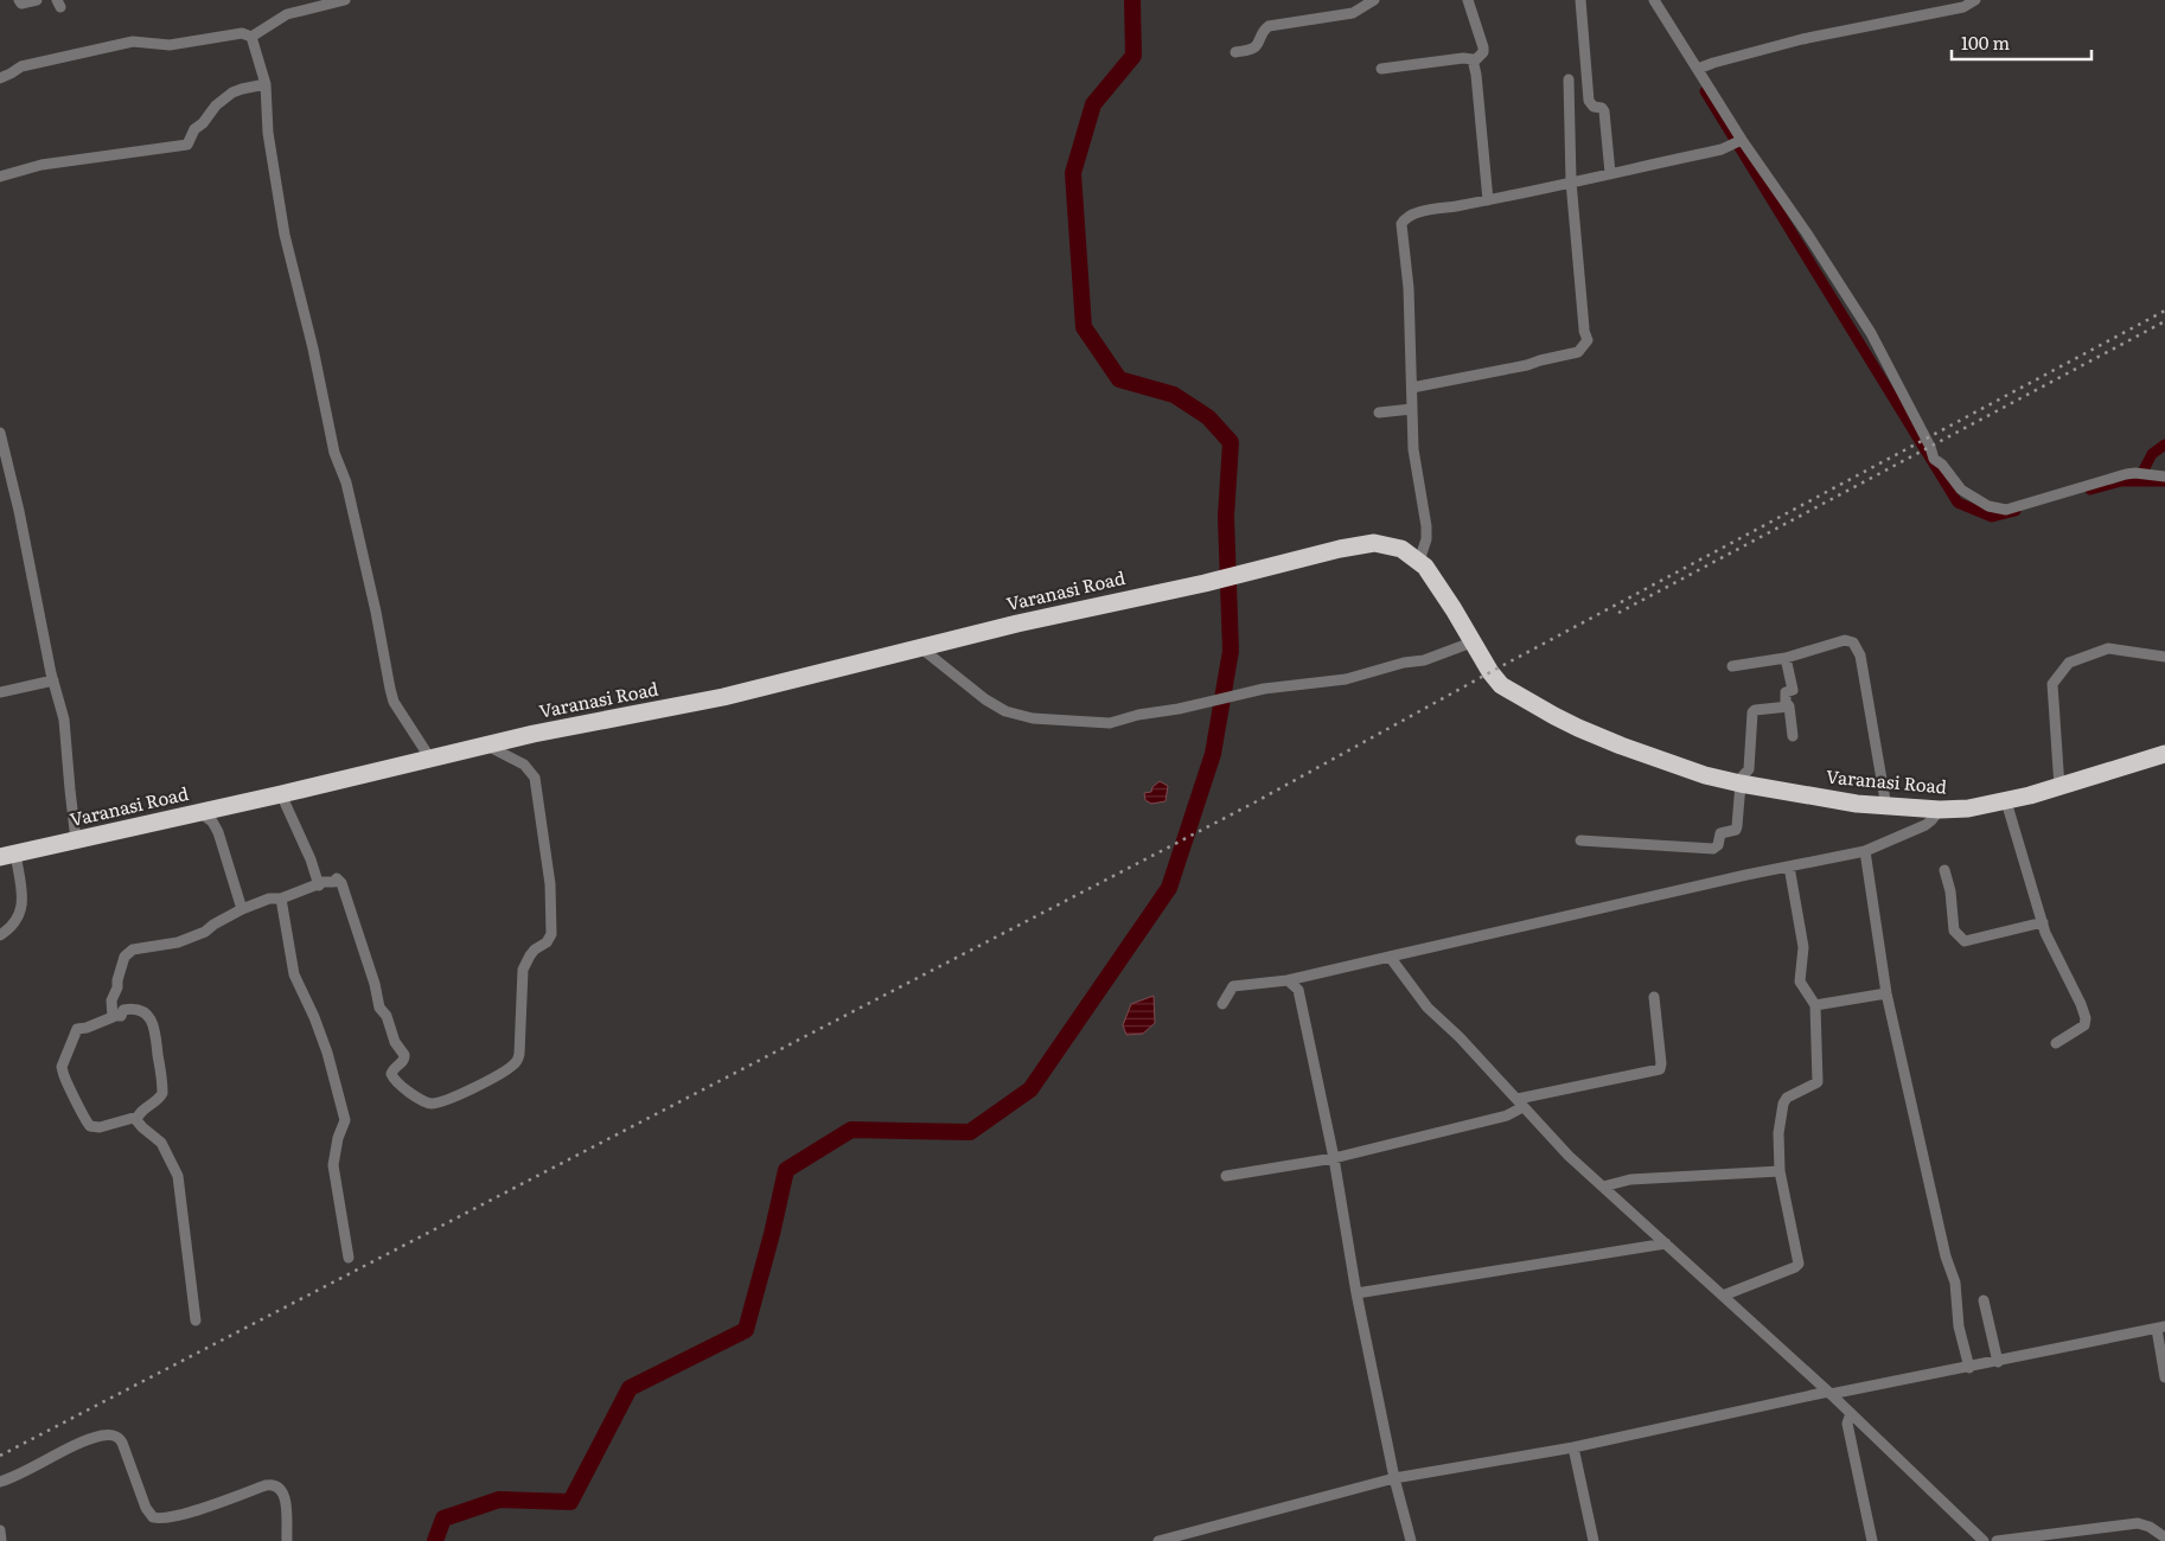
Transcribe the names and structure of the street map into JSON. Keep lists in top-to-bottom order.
{
  "streets": {
    "highway": ["Varanasi Road"]
  },
  "scale_bar": "100 m"
}
